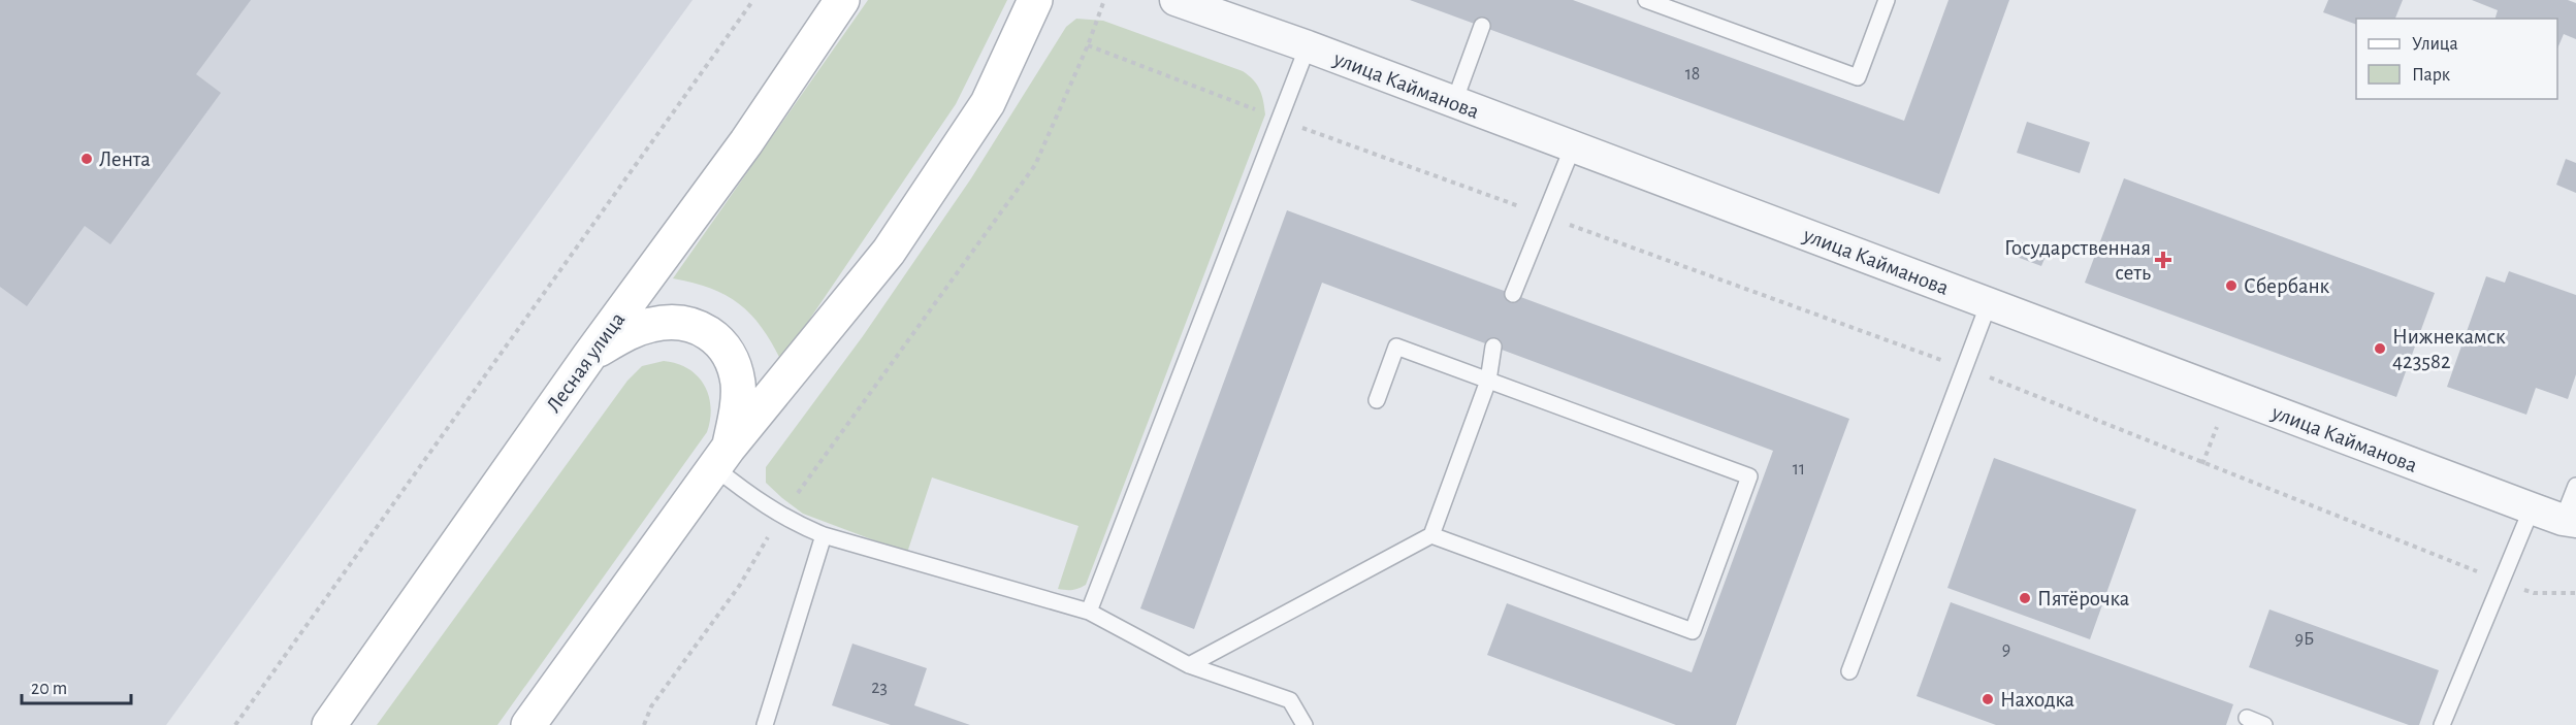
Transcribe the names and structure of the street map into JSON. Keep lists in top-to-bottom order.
{
  "streets": {
    "main road": ["Лесная улица"],
    "street": ["улица Кайманова"]
  },
  "places": {
    "other": [
      "Лента",
      "Сбербанк",
      "Нижнекамск 423582",
      "Пятёрочка",
      "Находка"
    ],
    "health": ["Государственная сеть"]
  },
  "house_numbers": [
    "18",
    "11",
    "9Б",
    "9",
    "23"
  ],
  "legend": ["Улица", "Парк"],
  "scale_bar": "20 m"
}
